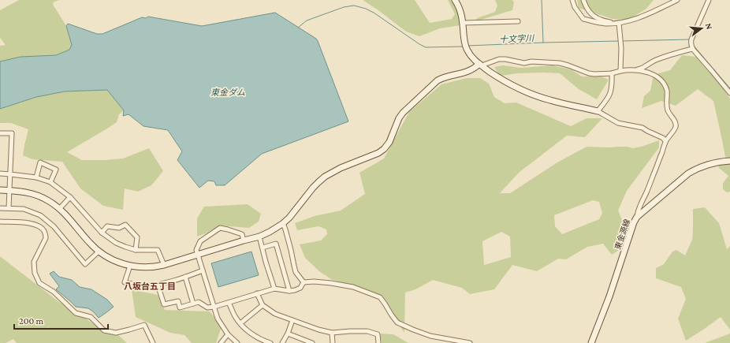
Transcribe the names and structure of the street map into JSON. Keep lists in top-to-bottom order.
{
  "streets": {
    "street": ["東金源線"]
  },
  "districts": ["八坂台五丁目"],
  "water": ["十文字川", "東金ダム"],
  "scale_bar": "200 m",
  "north": "right"
}
